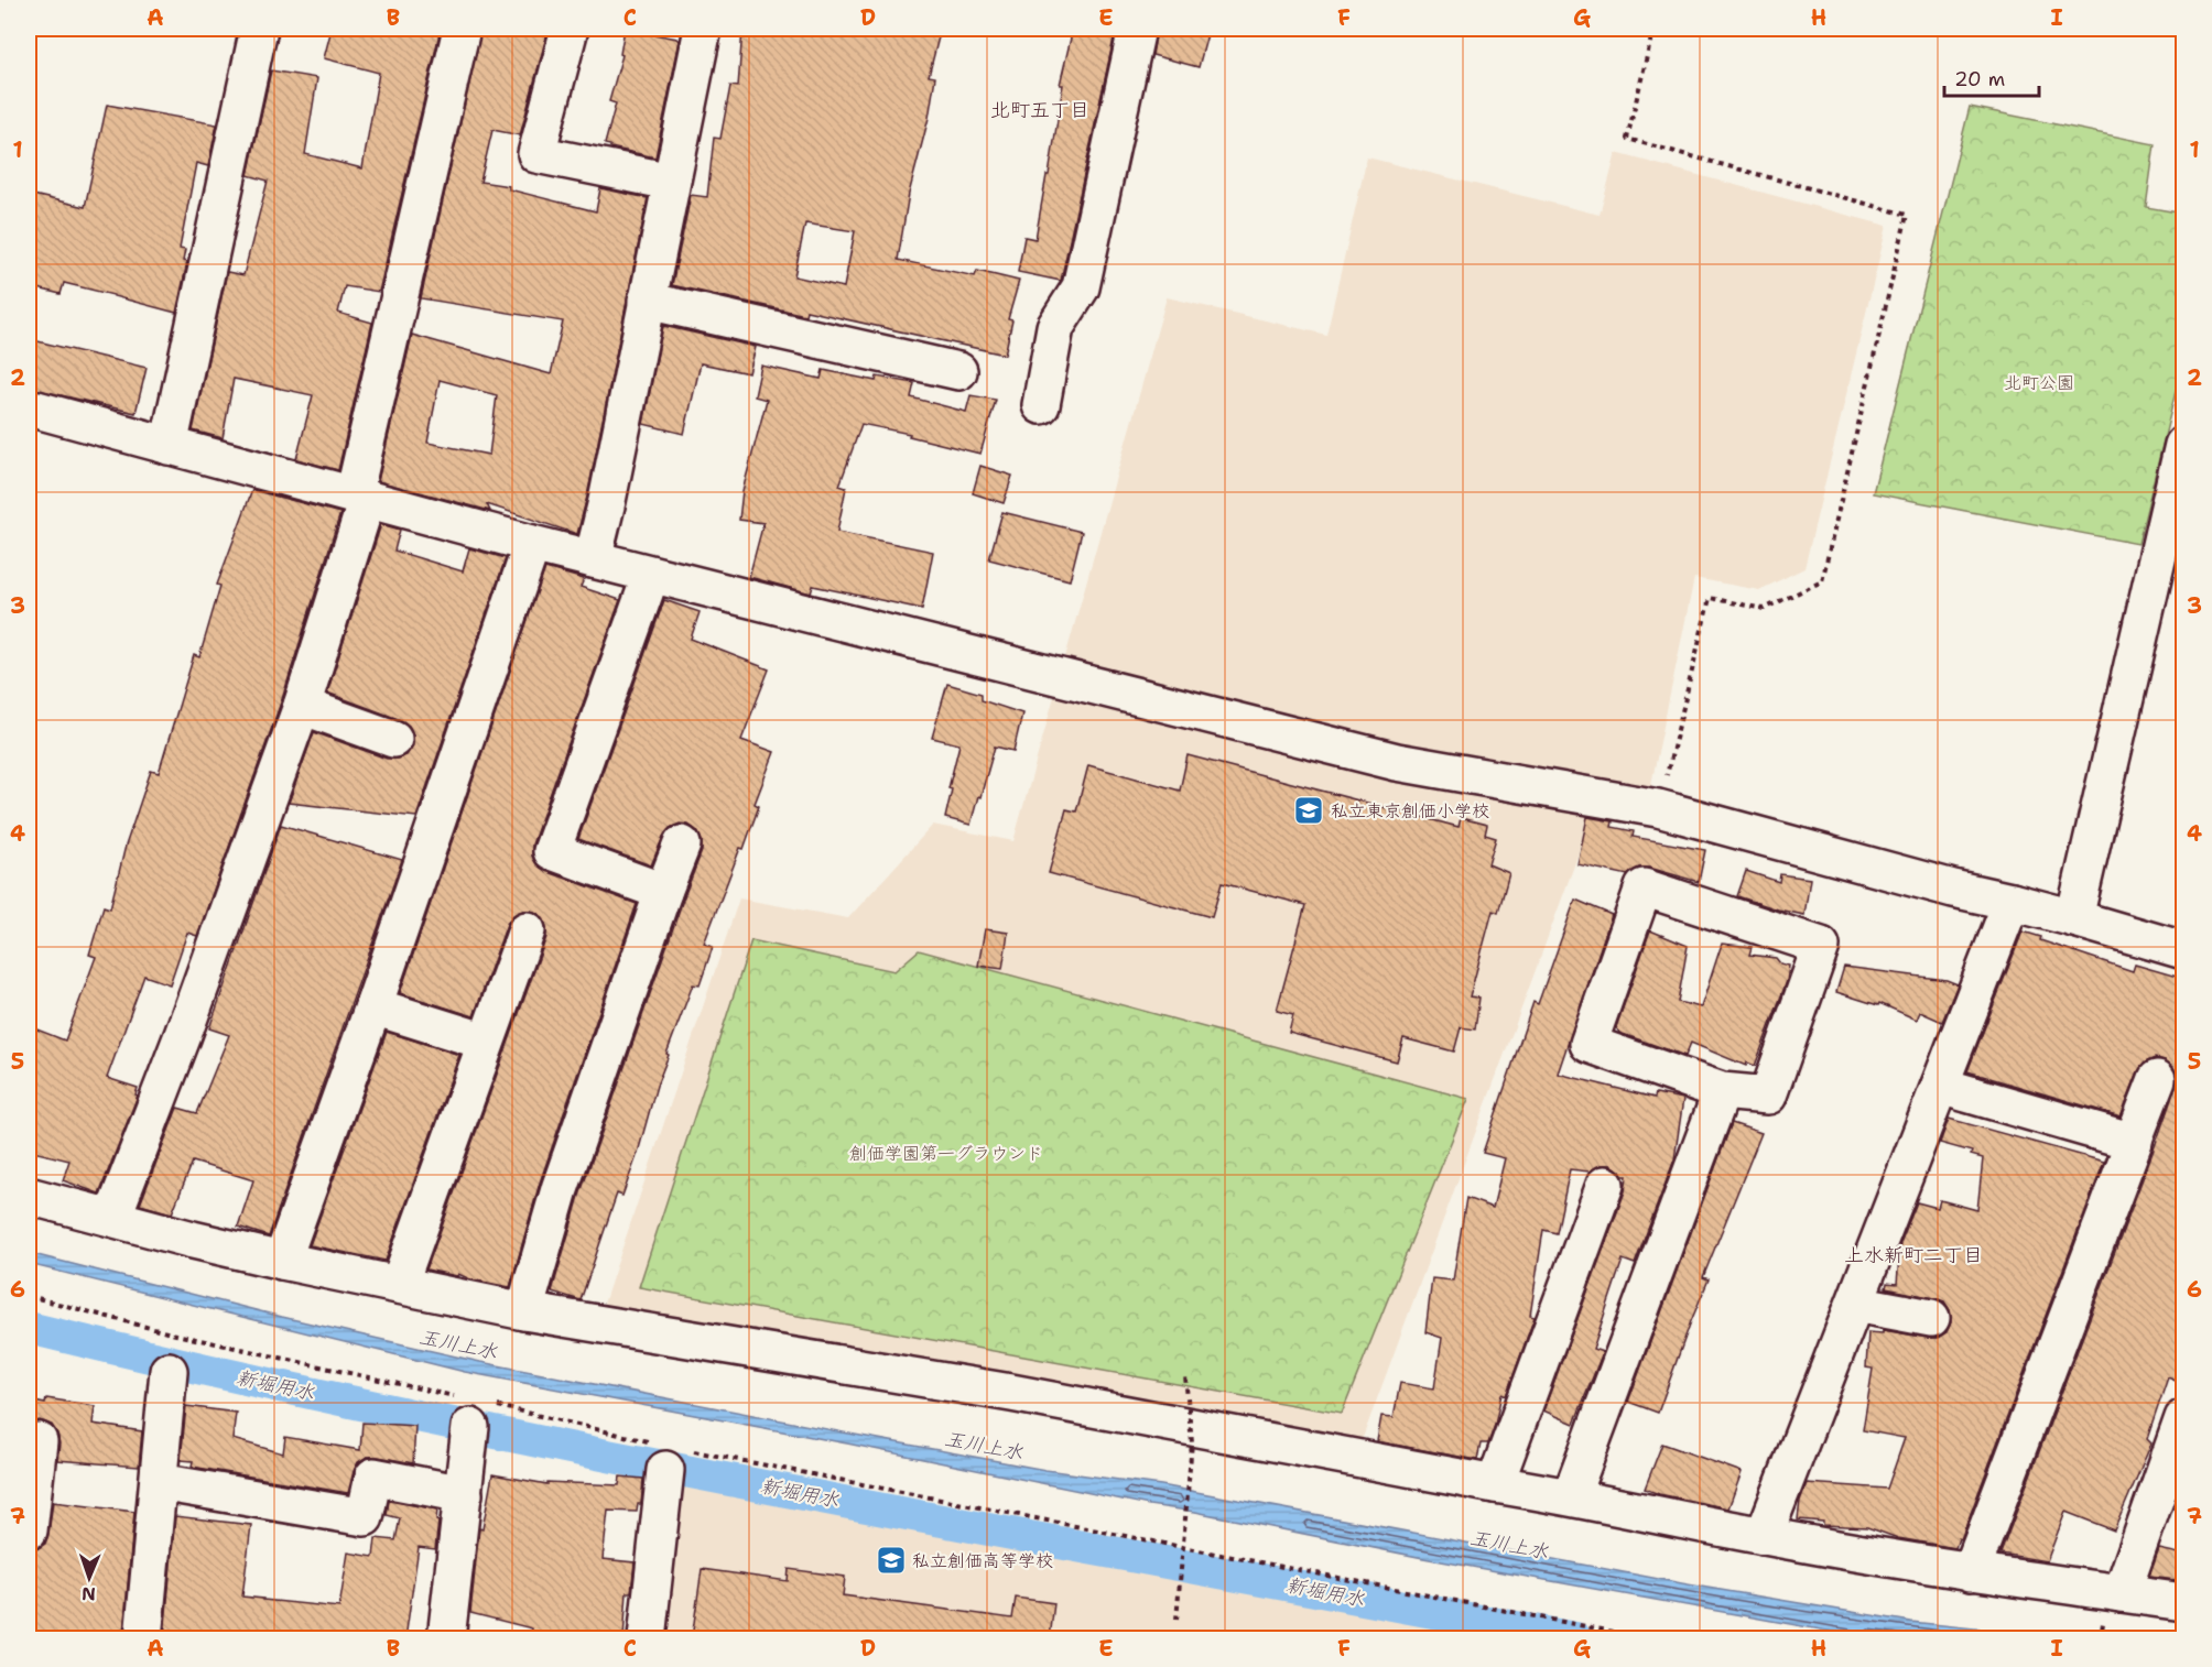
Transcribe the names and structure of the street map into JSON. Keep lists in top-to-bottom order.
{
  "districts": ["北町五丁目", "上水新町二丁目"],
  "water": ["玉川上水", "新堀用水"],
  "parks": ["北町公園", "創価学園第一グラウンド"],
  "places": {
    "school or university": ["私立東京創価小学校", "私立創価高等学校"]
  },
  "scale_bar": "20 m",
  "north": "bottom",
  "grid": {
    "columns": [
      "A",
      "B",
      "C",
      "D",
      "E",
      "F",
      "G",
      "H",
      "I"
    ],
    "rows": [
      "1",
      "2",
      "3",
      "4",
      "5",
      "6",
      "7"
    ]
  }
}
